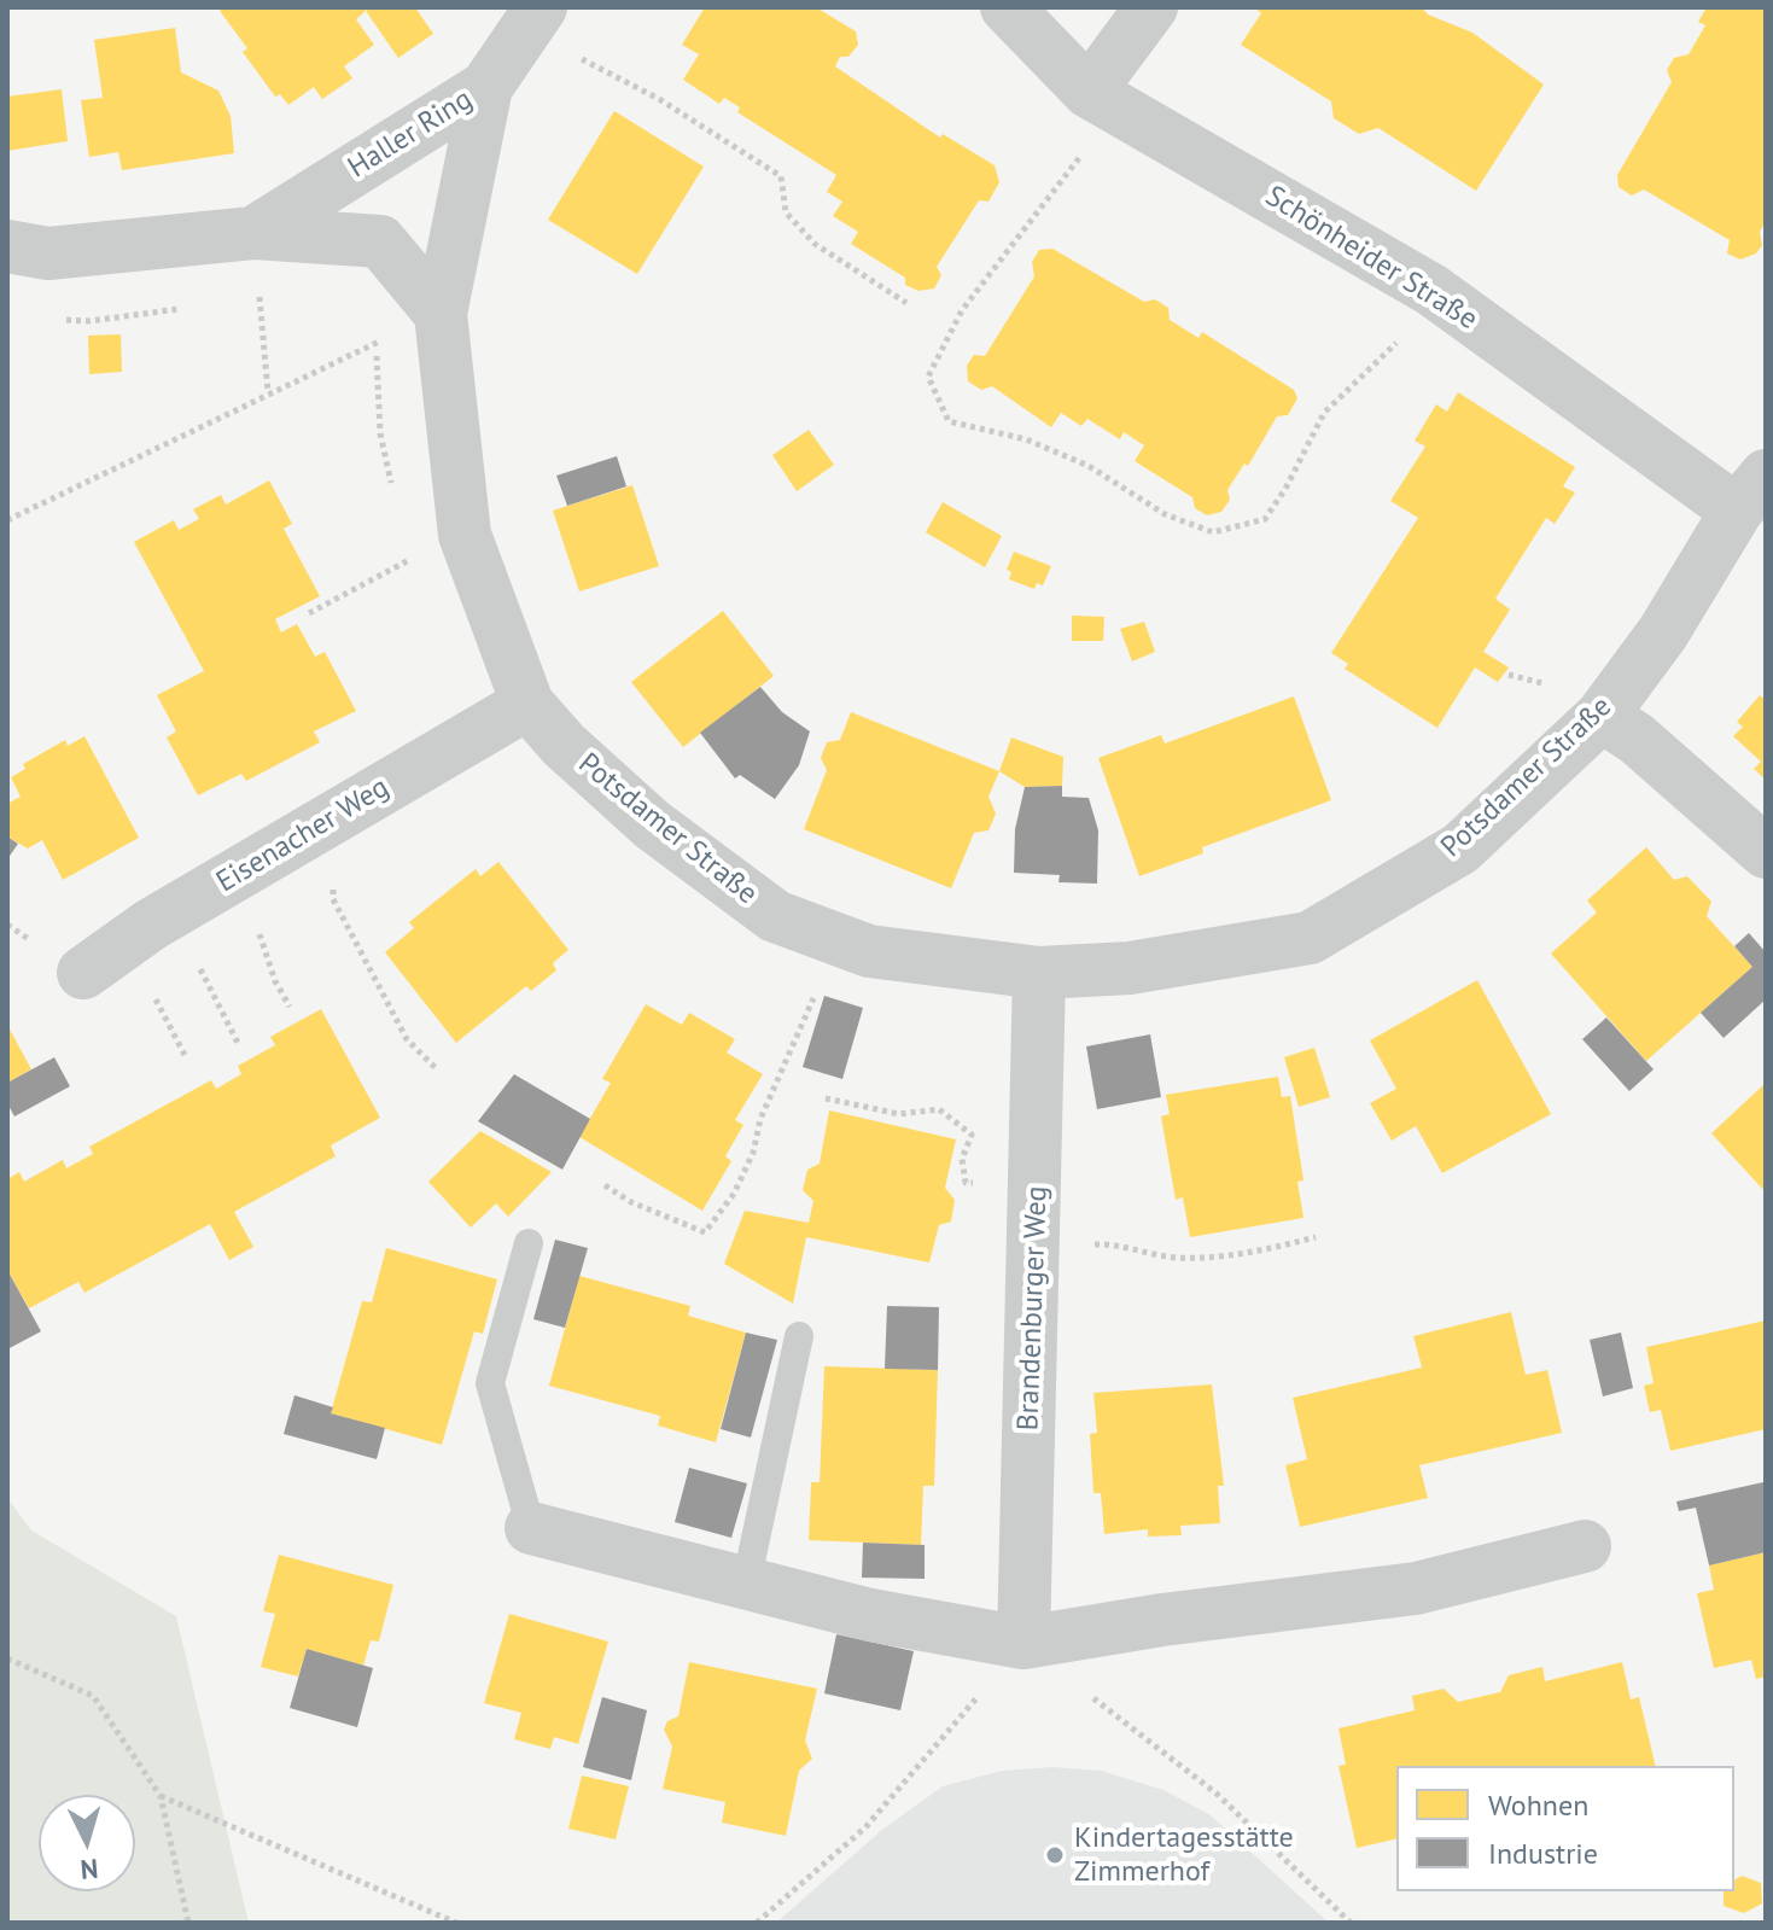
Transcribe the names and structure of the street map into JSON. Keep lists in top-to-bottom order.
{
  "streets": {
    "street": [
      "Haller Ring",
      "Schönheider Straße",
      "Potsdamer Straße",
      "Eisenacher Weg",
      "Brandenburger Weg"
    ]
  },
  "crossings": [
    ["Haller Ring", "Potsdamer Straße"],
    ["Schönheider Straße", "Potsdamer Straße"],
    ["Potsdamer Straße", "Eisenacher Weg"],
    ["Potsdamer Straße", "Brandenburger Weg"]
  ],
  "places": ["Kindertagesstätte Zimmerhof"],
  "legend": ["Wohnen", "Industrie"],
  "north": "bottom"
}
